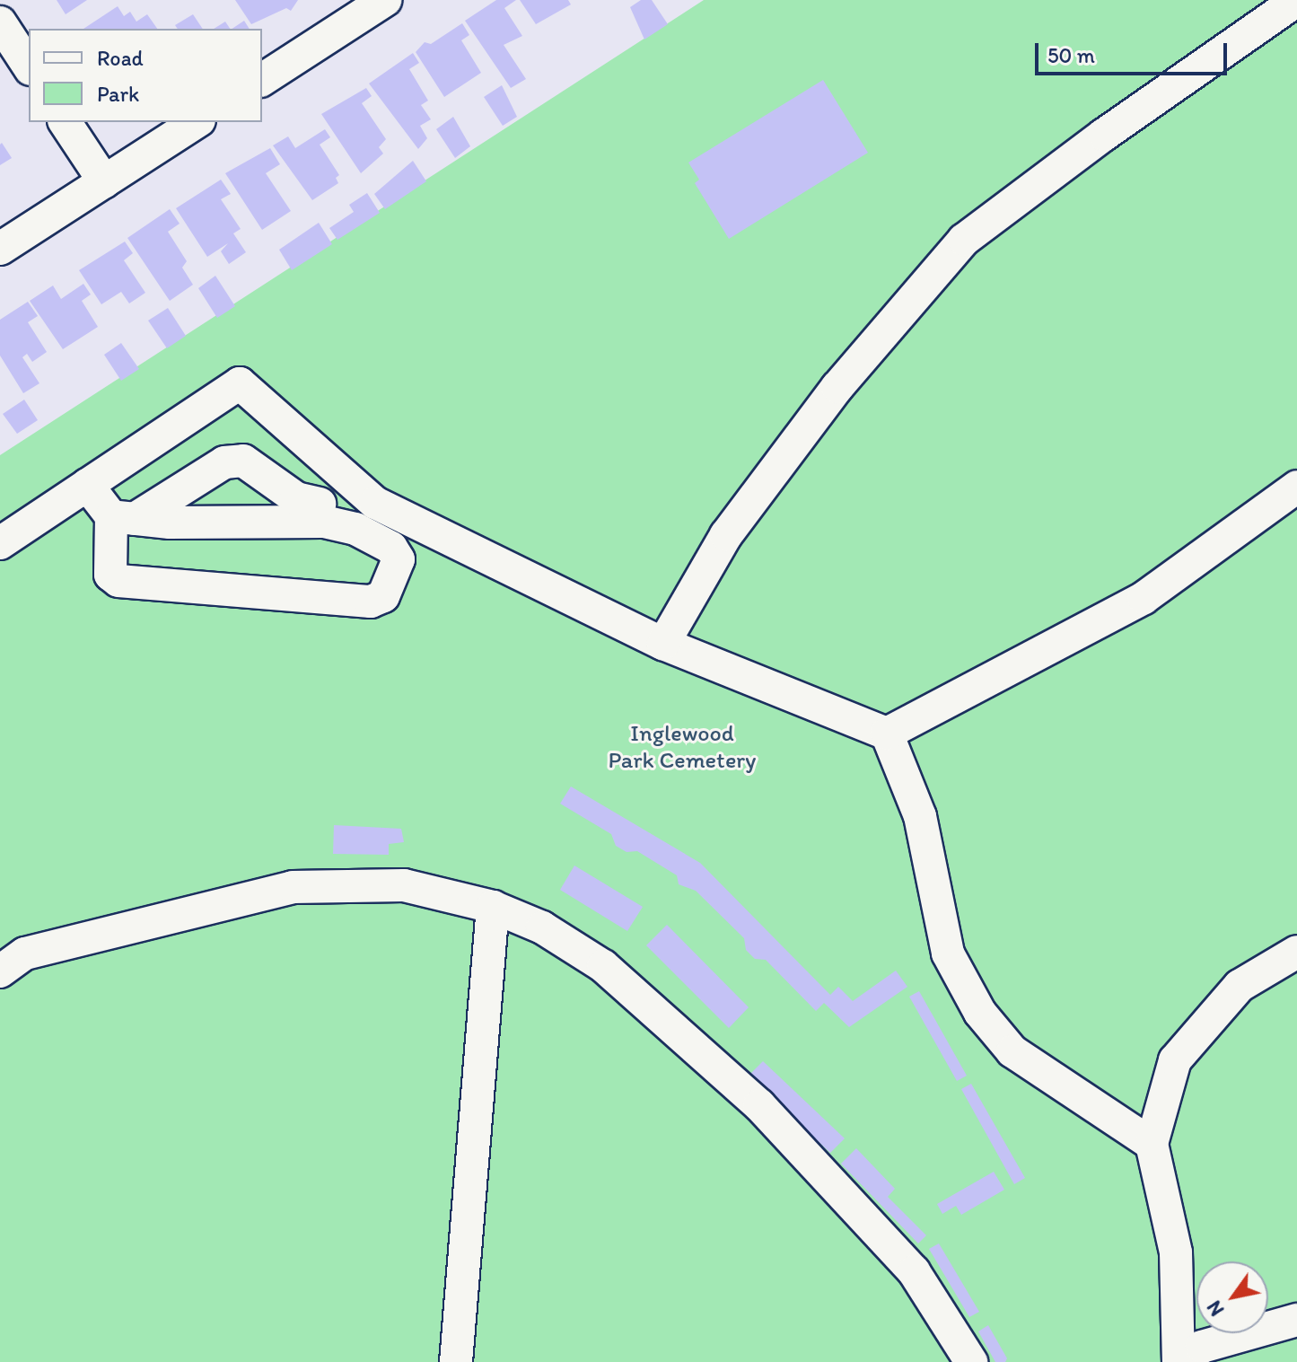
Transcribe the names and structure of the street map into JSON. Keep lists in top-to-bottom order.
{
  "parks": ["Inglewood Park Cemetery"],
  "legend": ["Road", "Park"],
  "scale_bar": "50 m",
  "north": "bottom left"
}
